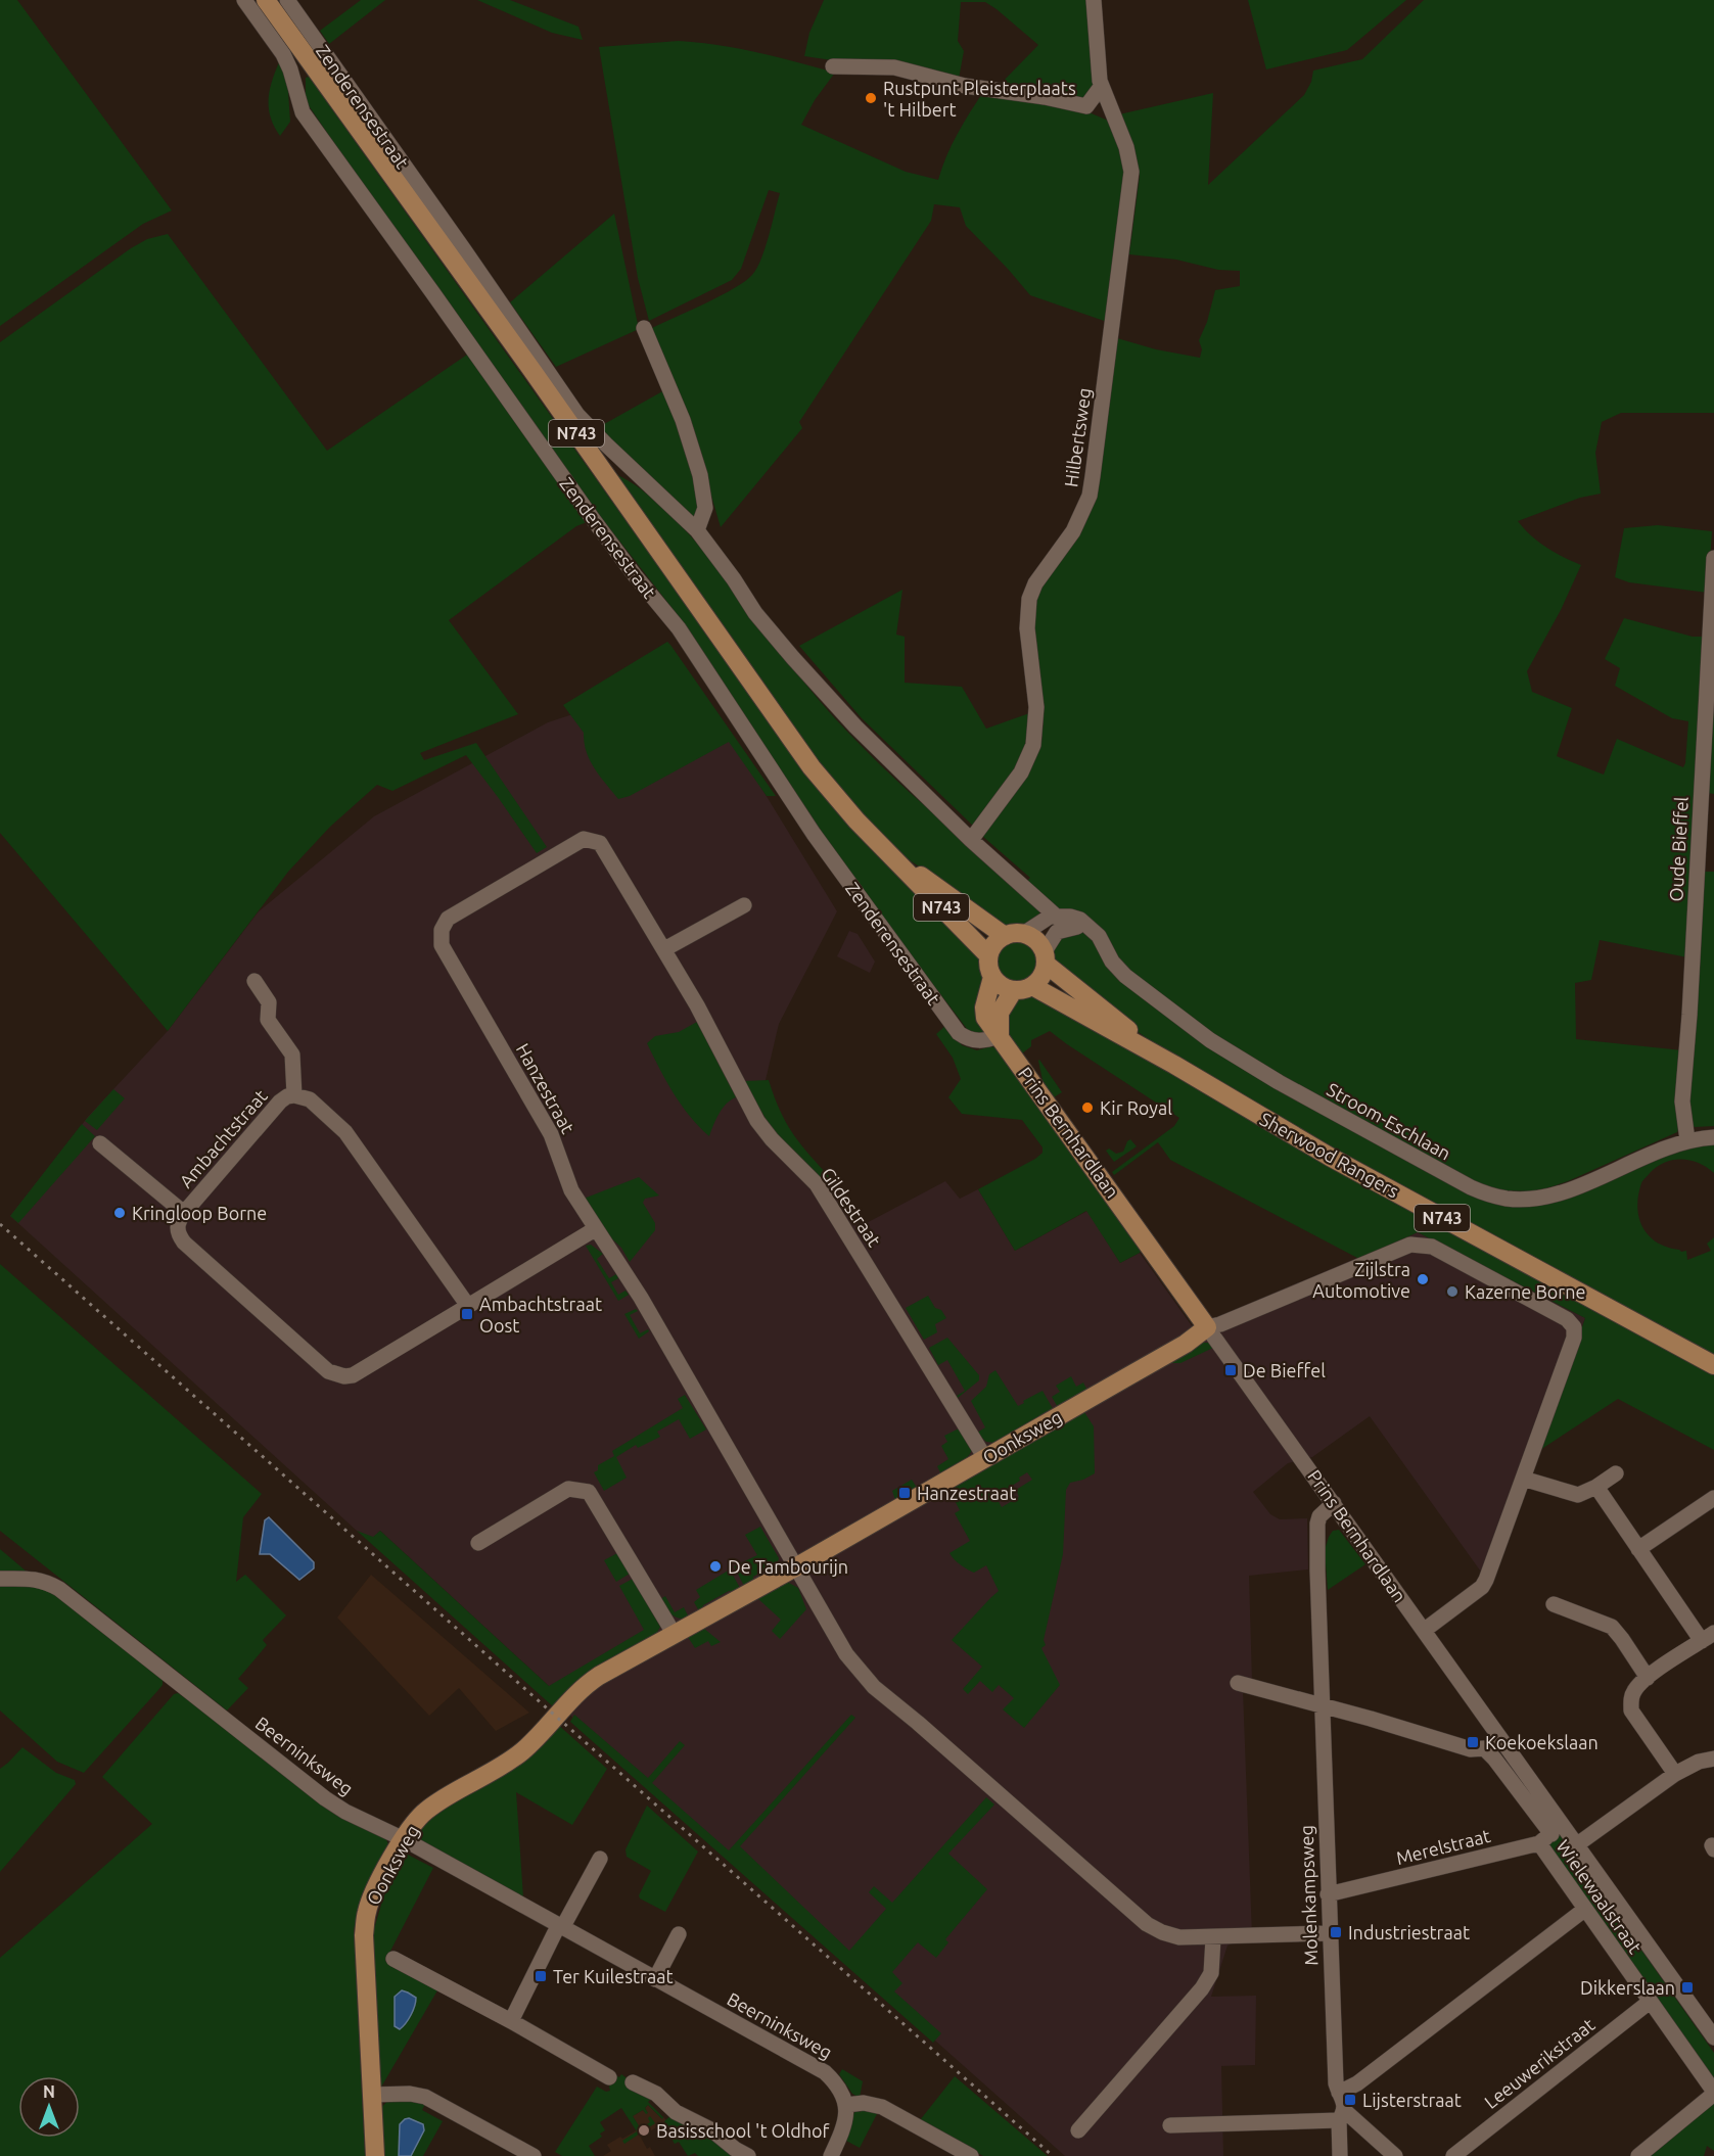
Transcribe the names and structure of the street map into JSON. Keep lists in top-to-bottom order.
{
  "streets": {
    "main road": [
      "Zenderensestraat",
      "N743",
      "Prins Bernhardlaan",
      "Sherwood Rangers",
      "Oonksweg"
    ],
    "street": [
      "Hilbertsweg",
      "Oude Bieffel",
      "Hanzestraat",
      "Stroom-Eschlaan",
      "Ambachtstraat",
      "Gildestraat",
      "Beerninksweg",
      "Merelstraat",
      "Molenkampsweg",
      "Wielewaalstraat",
      "Leeuwerikstraat"
    ]
  },
  "crossings": [
    ["Zenderensestraat", "N743"],
    ["Zenderensestraat", "Hilbertsweg"],
    ["Zenderensestraat", "Stroom-Eschlaan"],
    ["Zenderensestraat", "Prins Bernhardlaan"],
    ["Zenderensestraat", "Sherwood Rangers"],
    ["N743", "Prins Bernhardlaan"],
    ["N743", "Sherwood Rangers"],
    ["Oude Bieffel", "Stroom-Eschlaan"],
    ["Hanzestraat", "Ambachtstraat"],
    ["Hanzestraat", "Gildestraat"],
    ["Hanzestraat", "Oonksweg"],
    ["Prins Bernhardlaan", "Sherwood Rangers"],
    ["Prins Bernhardlaan", "Oonksweg"],
    ["Prins Bernhardlaan", "Merelstraat"],
    ["Prins Bernhardlaan", "Molenkampsweg"],
    ["Prins Bernhardlaan", "Wielewaalstraat"],
    ["Gildestraat", "Oonksweg"],
    ["Oonksweg", "Beerninksweg"],
    ["Merelstraat", "Molenkampsweg"],
    ["Merelstraat", "Wielewaalstraat"],
    ["Wielewaalstraat", "Leeuwerikstraat"]
  ],
  "places": {
    "other": [
      "Rustpunt Pleisterplaats 't Hilbert",
      "Kir Royal",
      "Kringloop Borne",
      "Zijlstra Automotive",
      "Kazerne Borne",
      "De Tambourijn",
      "Basisschool 't Oldhof"
    ],
    "transit": [
      "Ambachtstraat Oost",
      "De Bieffel",
      "Hanzestraat",
      "Koekoekslaan",
      "Industriestraat",
      "Ter Kuilestraat",
      "Dikkerslaan",
      "Lijsterstraat"
    ]
  },
  "north": "top"
}
